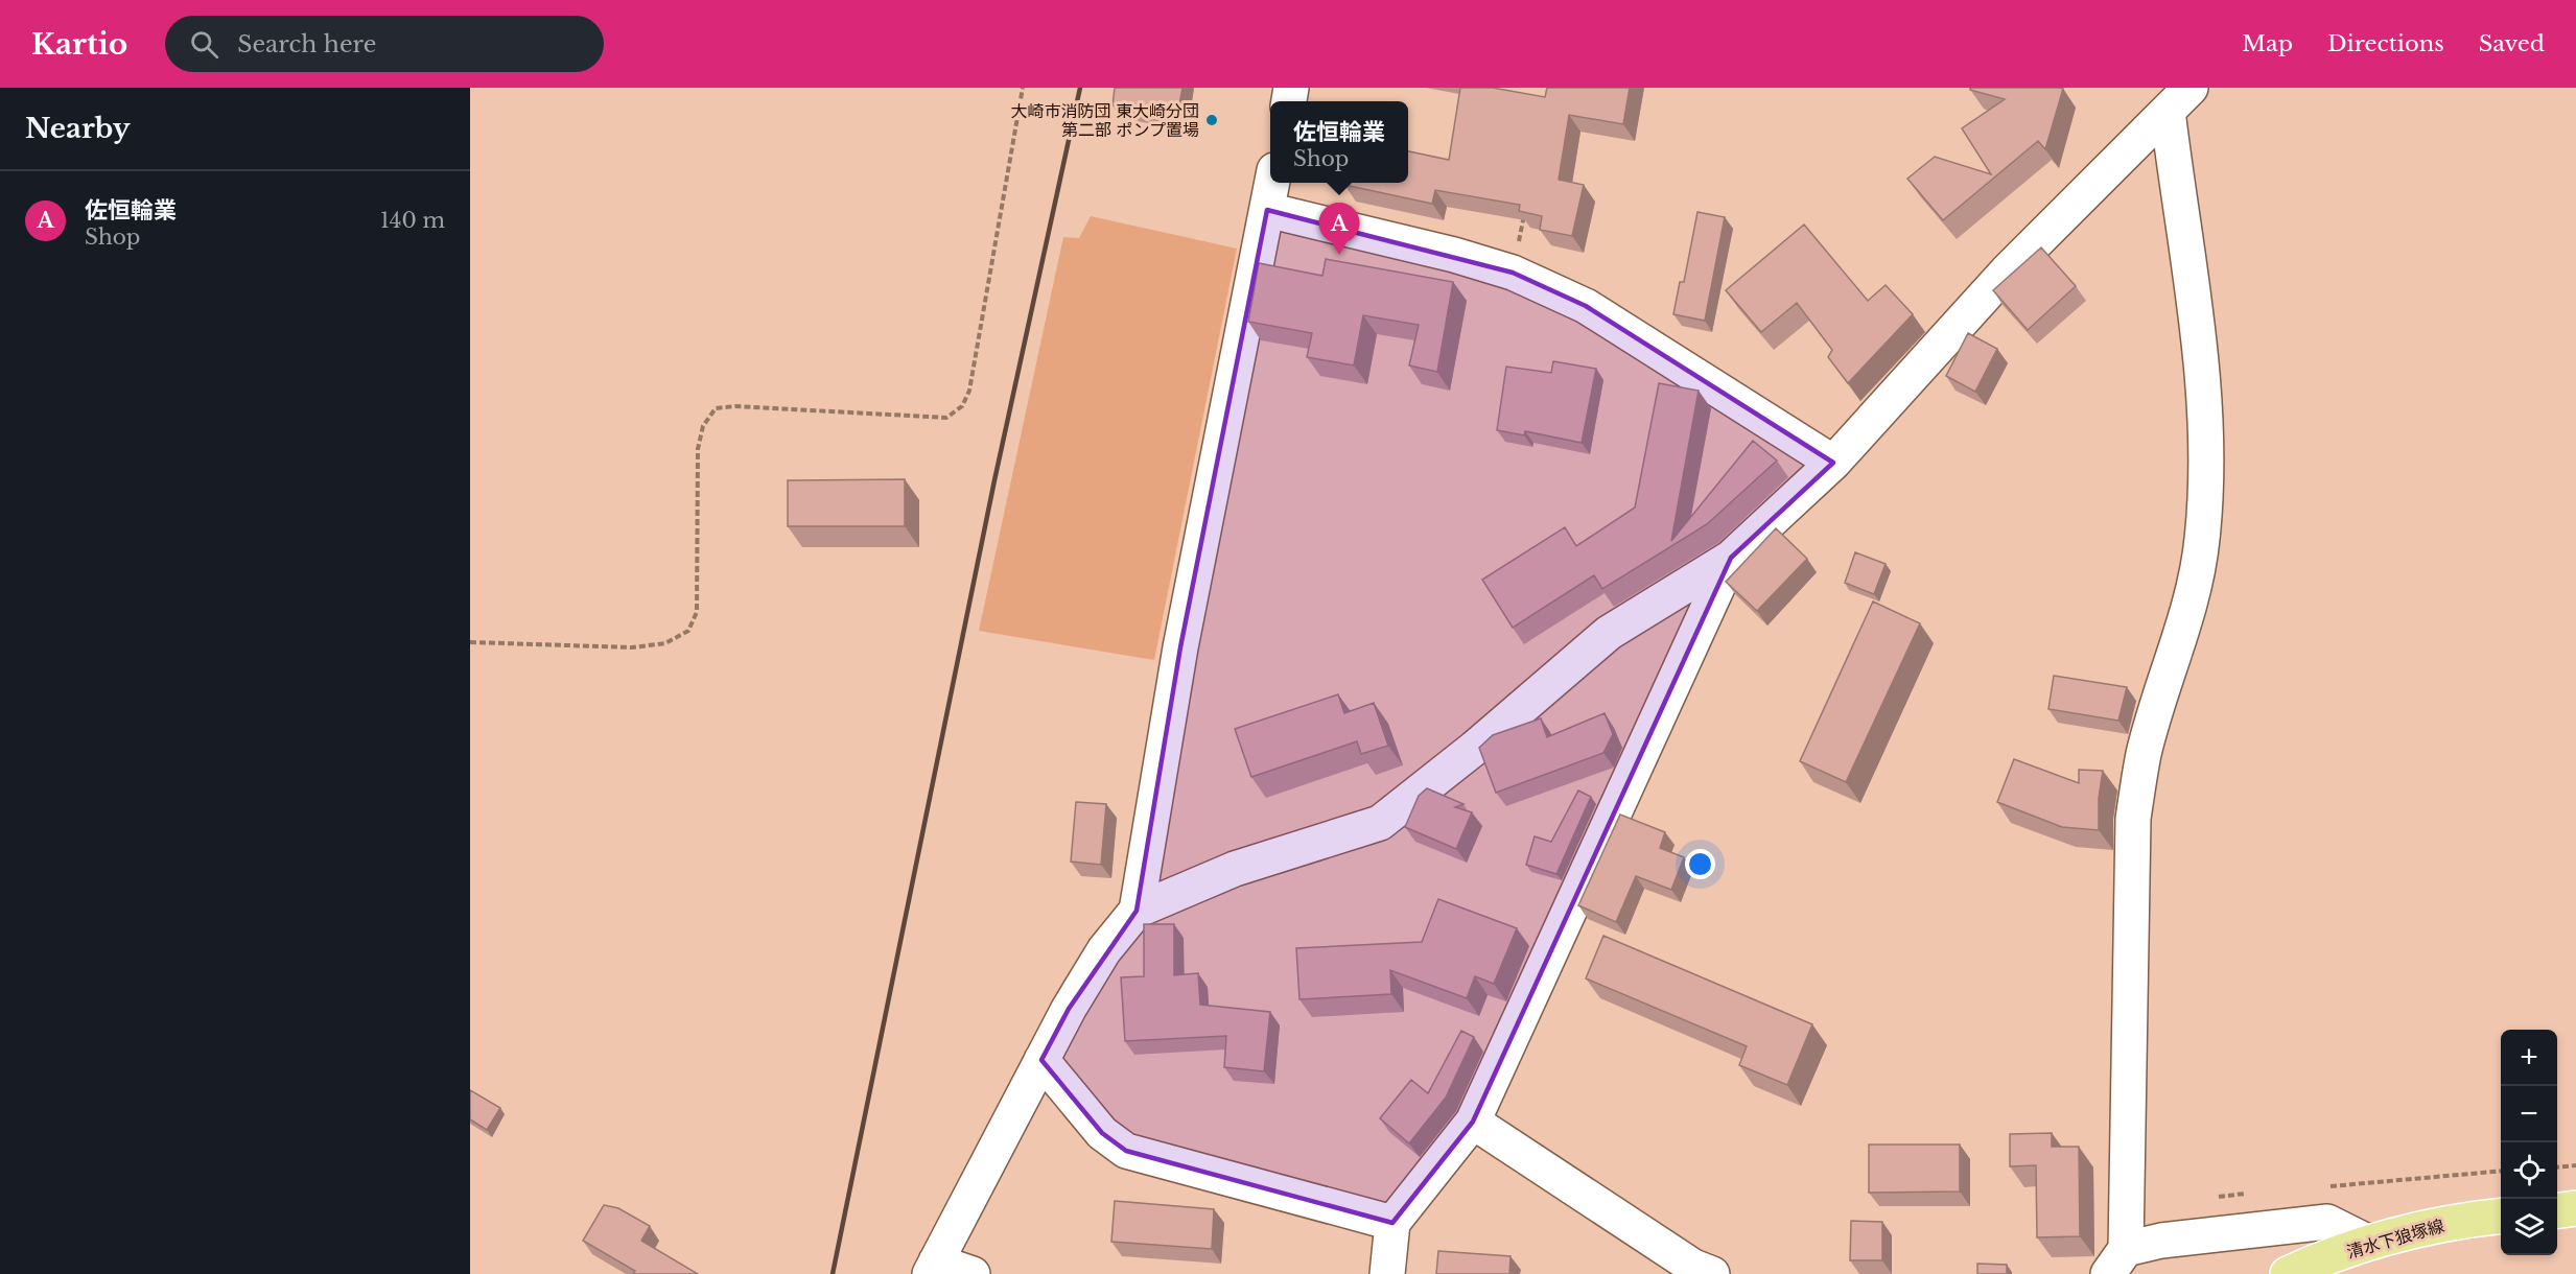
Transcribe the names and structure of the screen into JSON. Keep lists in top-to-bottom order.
{
  "streets": {
    "main road": ["清水下狼塚線"]
  },
  "places": ["大崎市消防団 東大崎分団 第二部 ポンプ置場"],
  "page": {
    "header": "Kartio",
    "search": "Search here",
    "nav": ["Map", "Directions", "Saved"],
    "heading": "Nearby",
    "popup": ["佐恒輪業", "Shop"],
    "list": [
      {
        "mark": "A",
        "name": "佐恒輪業",
        "note": "Shop",
        "value": "140 m"
      }
    ],
    "pins": "A",
    "map_buttons": ["+", "−"]
  }
}
